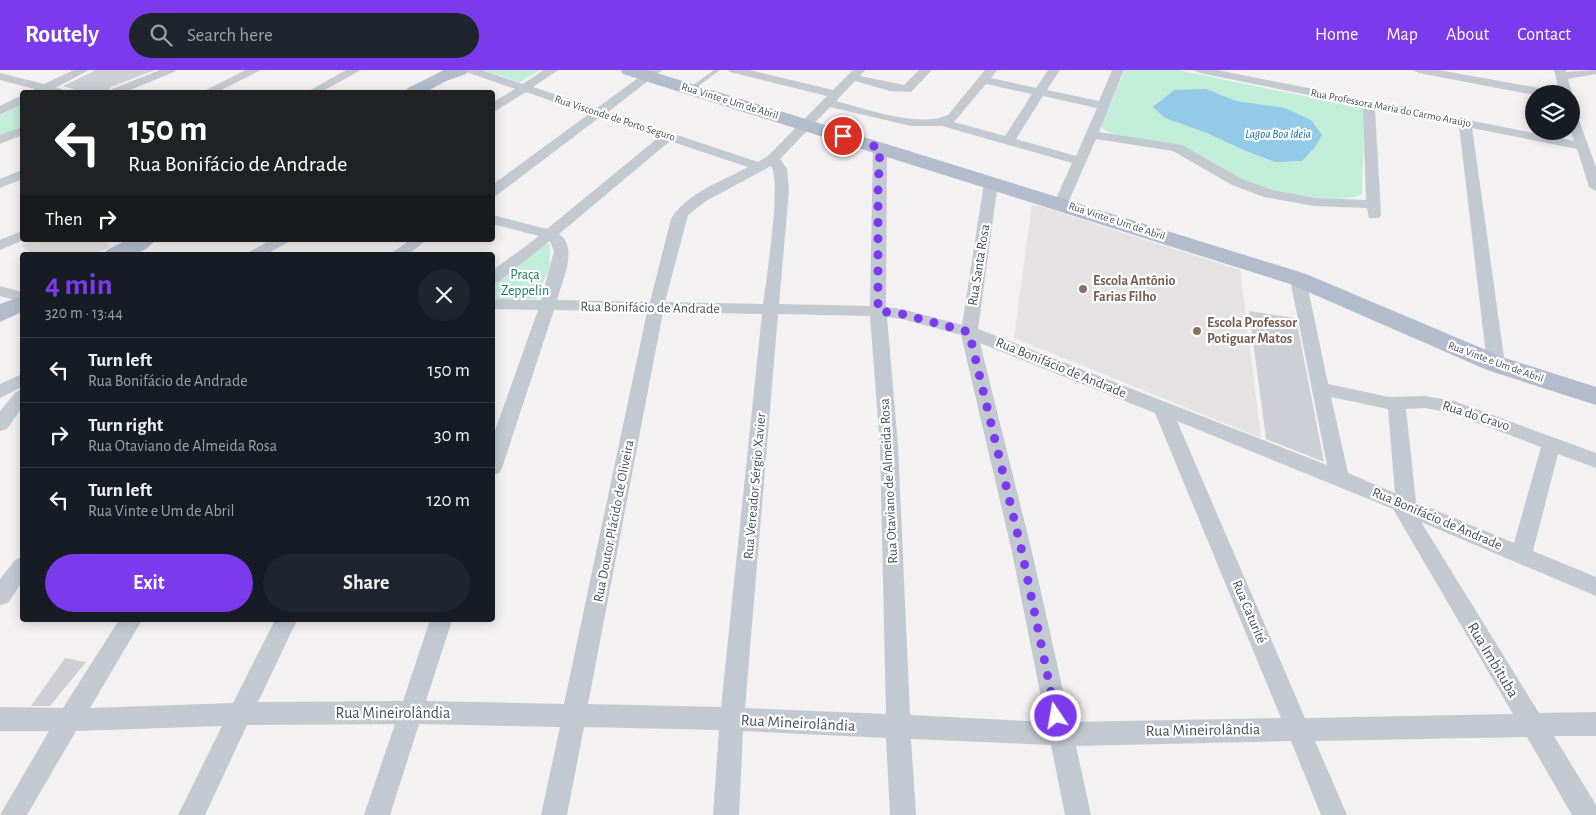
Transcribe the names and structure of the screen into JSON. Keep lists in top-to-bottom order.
{
  "streets": {
    "main road": ["Rua Vinte e Um de Abril"],
    "street": [
      "Rua Professora Maria do Carmo Araújo",
      "Rua Visconde de Porto Seguro",
      "Rua Santa Rosa",
      "Rua Bonifácio de Andrade",
      "Rua do Cravo",
      "Rua Otaviano de Almeida Rosa",
      "Rua Vereador Sérgio Xavier",
      "Rua Doutor Plácido de Oliveira",
      "Rua Caturité",
      "Rua Imbituba",
      "Rua Mineirolândia"
    ]
  },
  "crossings": [
    ["Rua Vinte e Um de Abril", "Rua Santa Rosa"],
    ["Rua Vinte e Um de Abril", "Rua Otaviano de Almeida Rosa"],
    ["Rua Vinte e Um de Abril", "Rua Doutor Plácido de Oliveira"],
    ["Rua Visconde de Porto Seguro", "Rua Vereador Sérgio Xavier"],
    ["Rua Visconde de Porto Seguro", "Rua Doutor Plácido de Oliveira"],
    ["Rua Santa Rosa", "Rua Bonifácio de Andrade"],
    ["Rua Santa Rosa", "Rua Mineirolândia"],
    ["Rua Bonifácio de Andrade", "Rua Otaviano de Almeida Rosa"],
    ["Rua Bonifácio de Andrade", "Rua Vereador Sérgio Xavier"],
    ["Rua Bonifácio de Andrade", "Rua Doutor Plácido de Oliveira"],
    ["Rua Bonifácio de Andrade", "Rua Caturité"],
    ["Rua Bonifácio de Andrade", "Rua Imbituba"],
    ["Rua Otaviano de Almeida Rosa", "Rua Mineirolândia"],
    ["Rua Vereador Sérgio Xavier", "Rua Doutor Plácido de Oliveira"],
    ["Rua Vereador Sérgio Xavier", "Rua Mineirolândia"],
    ["Rua Doutor Plácido de Oliveira", "Rua Mineirolândia"],
    ["Rua Caturité", "Rua Mineirolândia"],
    ["Rua Imbituba", "Rua Mineirolândia"]
  ],
  "water": ["Lagoa Boa Ideia"],
  "parks": ["Praça Zeppelin"],
  "places": ["Escola Antônio Farias Filho", "Escola Professor Potiguar Matos"],
  "page": {
    "header": "Routely",
    "search": "Search here",
    "nav": [
      "Home",
      "Map",
      "About",
      "Contact"
    ],
    "turn": ["150 m", "Rua Bonifácio de Andrade"],
    "then": "Then",
    "heading": ["4 min", "320 m · 13:44"],
    "list": [
      {
        "name": "Turn left",
        "note": "Rua Bonifácio de Andrade",
        "value": "150 m"
      },
      {
        "name": "Turn right",
        "note": "Rua Otaviano de Almeida Rosa",
        "value": "30 m"
      },
      {
        "name": "Turn left",
        "note": "Rua Vinte e Um de Abril",
        "value": "120 m"
      }
    ],
    "buttons": ["Exit", "Share"]
  }
}
